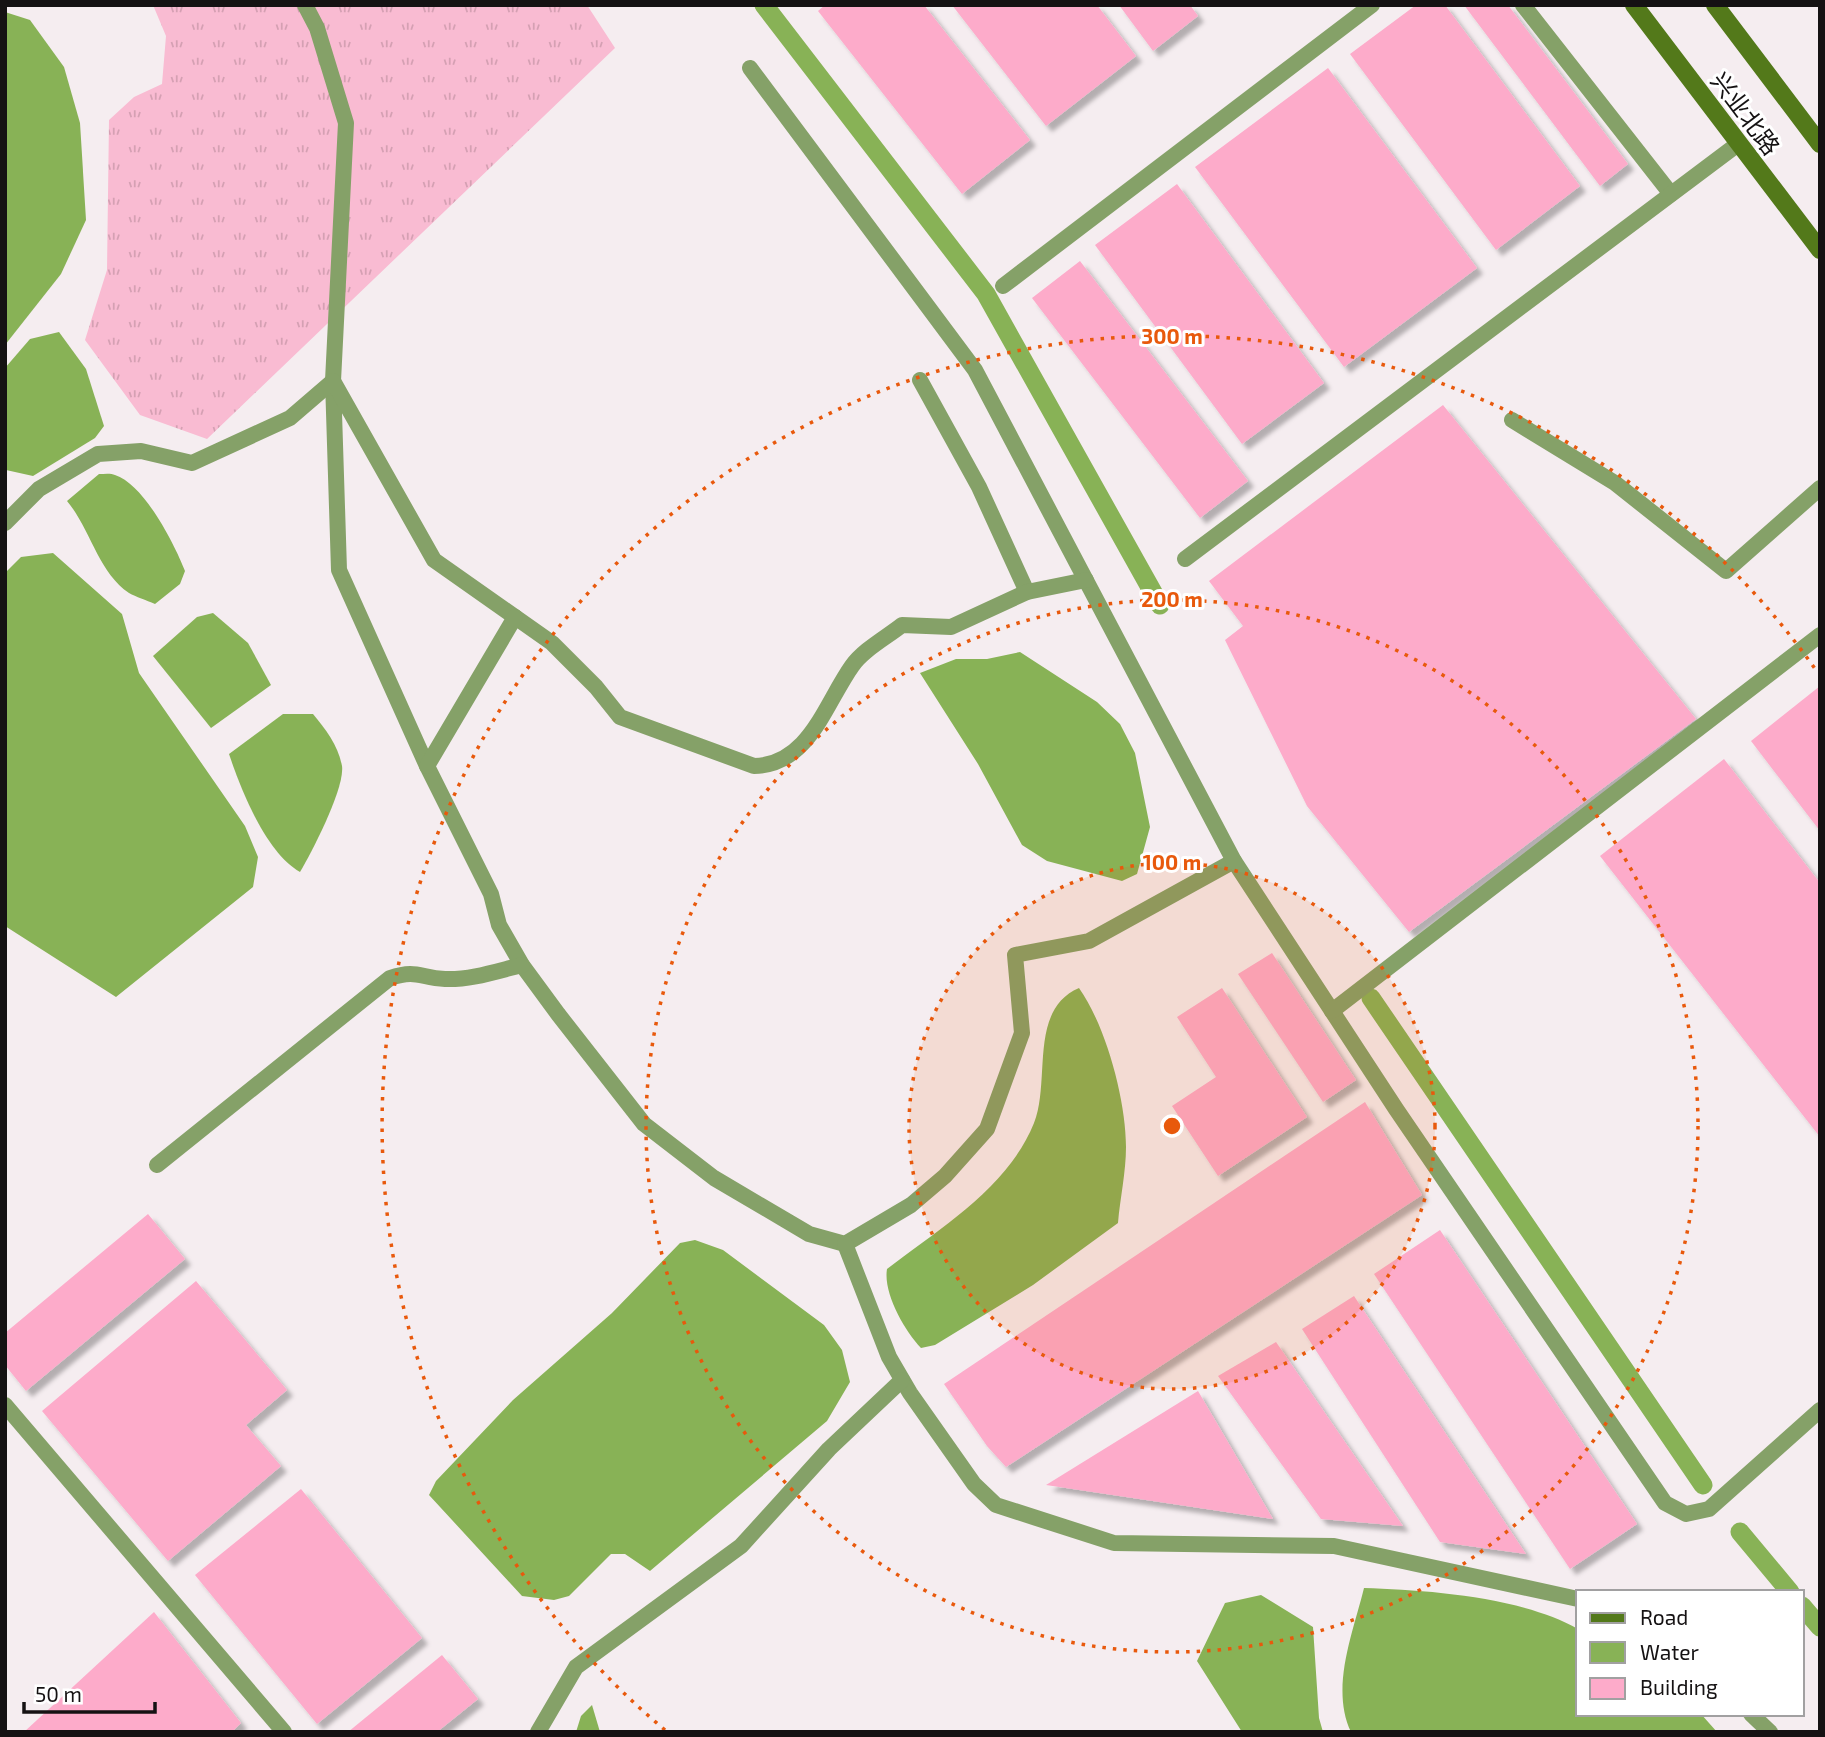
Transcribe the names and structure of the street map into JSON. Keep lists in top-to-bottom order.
{
  "streets": {
    "main road": ["兴业北路"]
  },
  "legend": ["Road", "Water", "Building"],
  "scale_bar": "50 m",
  "rings": ["300 m", "200 m", "100 m"]
}
